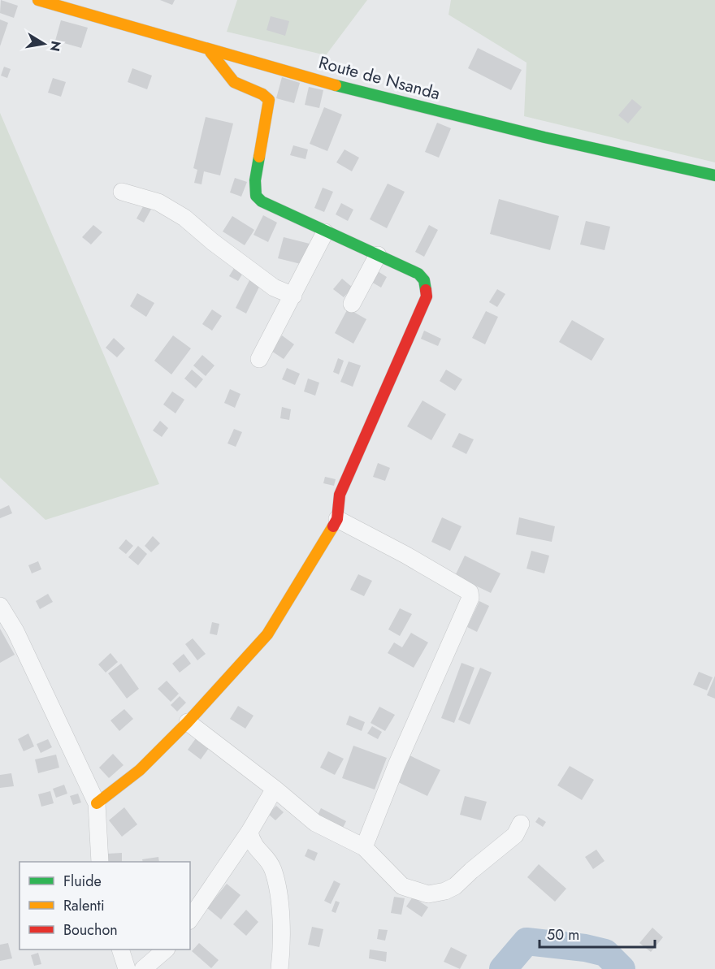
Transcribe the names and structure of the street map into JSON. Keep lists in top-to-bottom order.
{
  "streets": {
    "street": ["Route de Nsanda"]
  },
  "legend": ["Fluide", "Ralenti", "Bouchon"],
  "scale_bar": "50 m",
  "north": "right"
}
